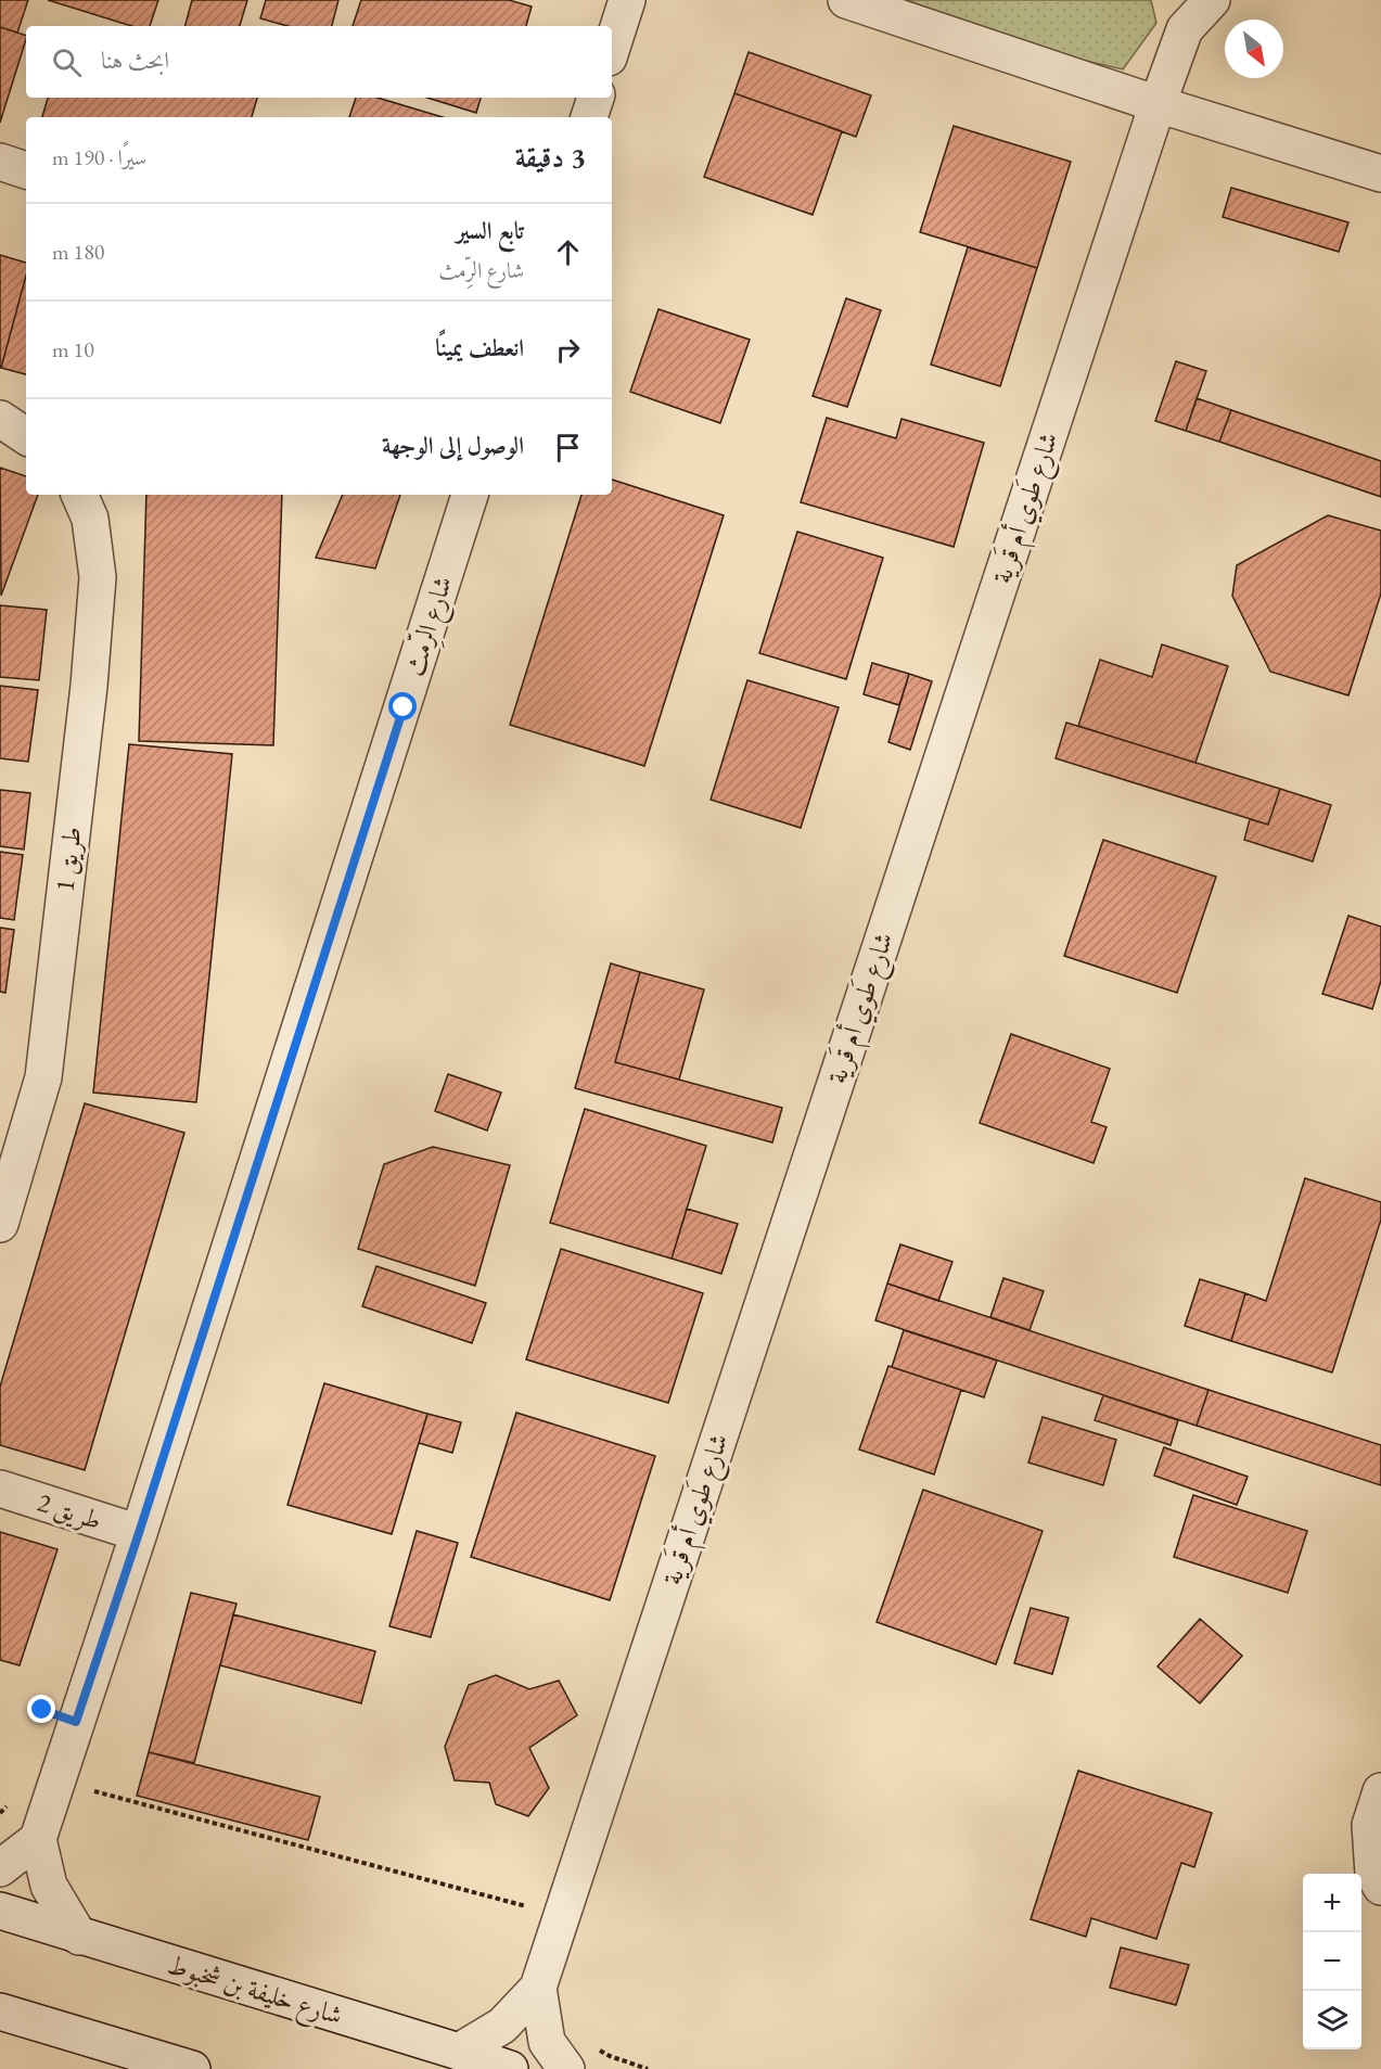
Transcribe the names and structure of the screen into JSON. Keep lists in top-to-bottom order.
{
  "streets": {
    "street": [
      "شارع طَوي أم قَرية",
      "شارع الرِّمث",
      "طريق 1",
      "طريق 2",
      "شارع خليفة بن شخبوط"
    ]
  },
  "crossings": [
    ["شارع طَوي أم قَرية", "شارع خليفة بن شخبوط"],
    ["شارع الرِّمث", "طريق 2"]
  ],
  "north": "bottom right",
  "page": {
    "search": "ابحث هنا",
    "heading": ["3 دقيقة", "سيرًا · 190 m"],
    "list": [
      ["تابع السير", "شارع الرِّمث", "180 m"],
      ["انعطف يمينًا", "10 m"],
      "الوصول إلى الوجهة"
    ],
    "map_buttons": ["+", "−"]
  }
}
